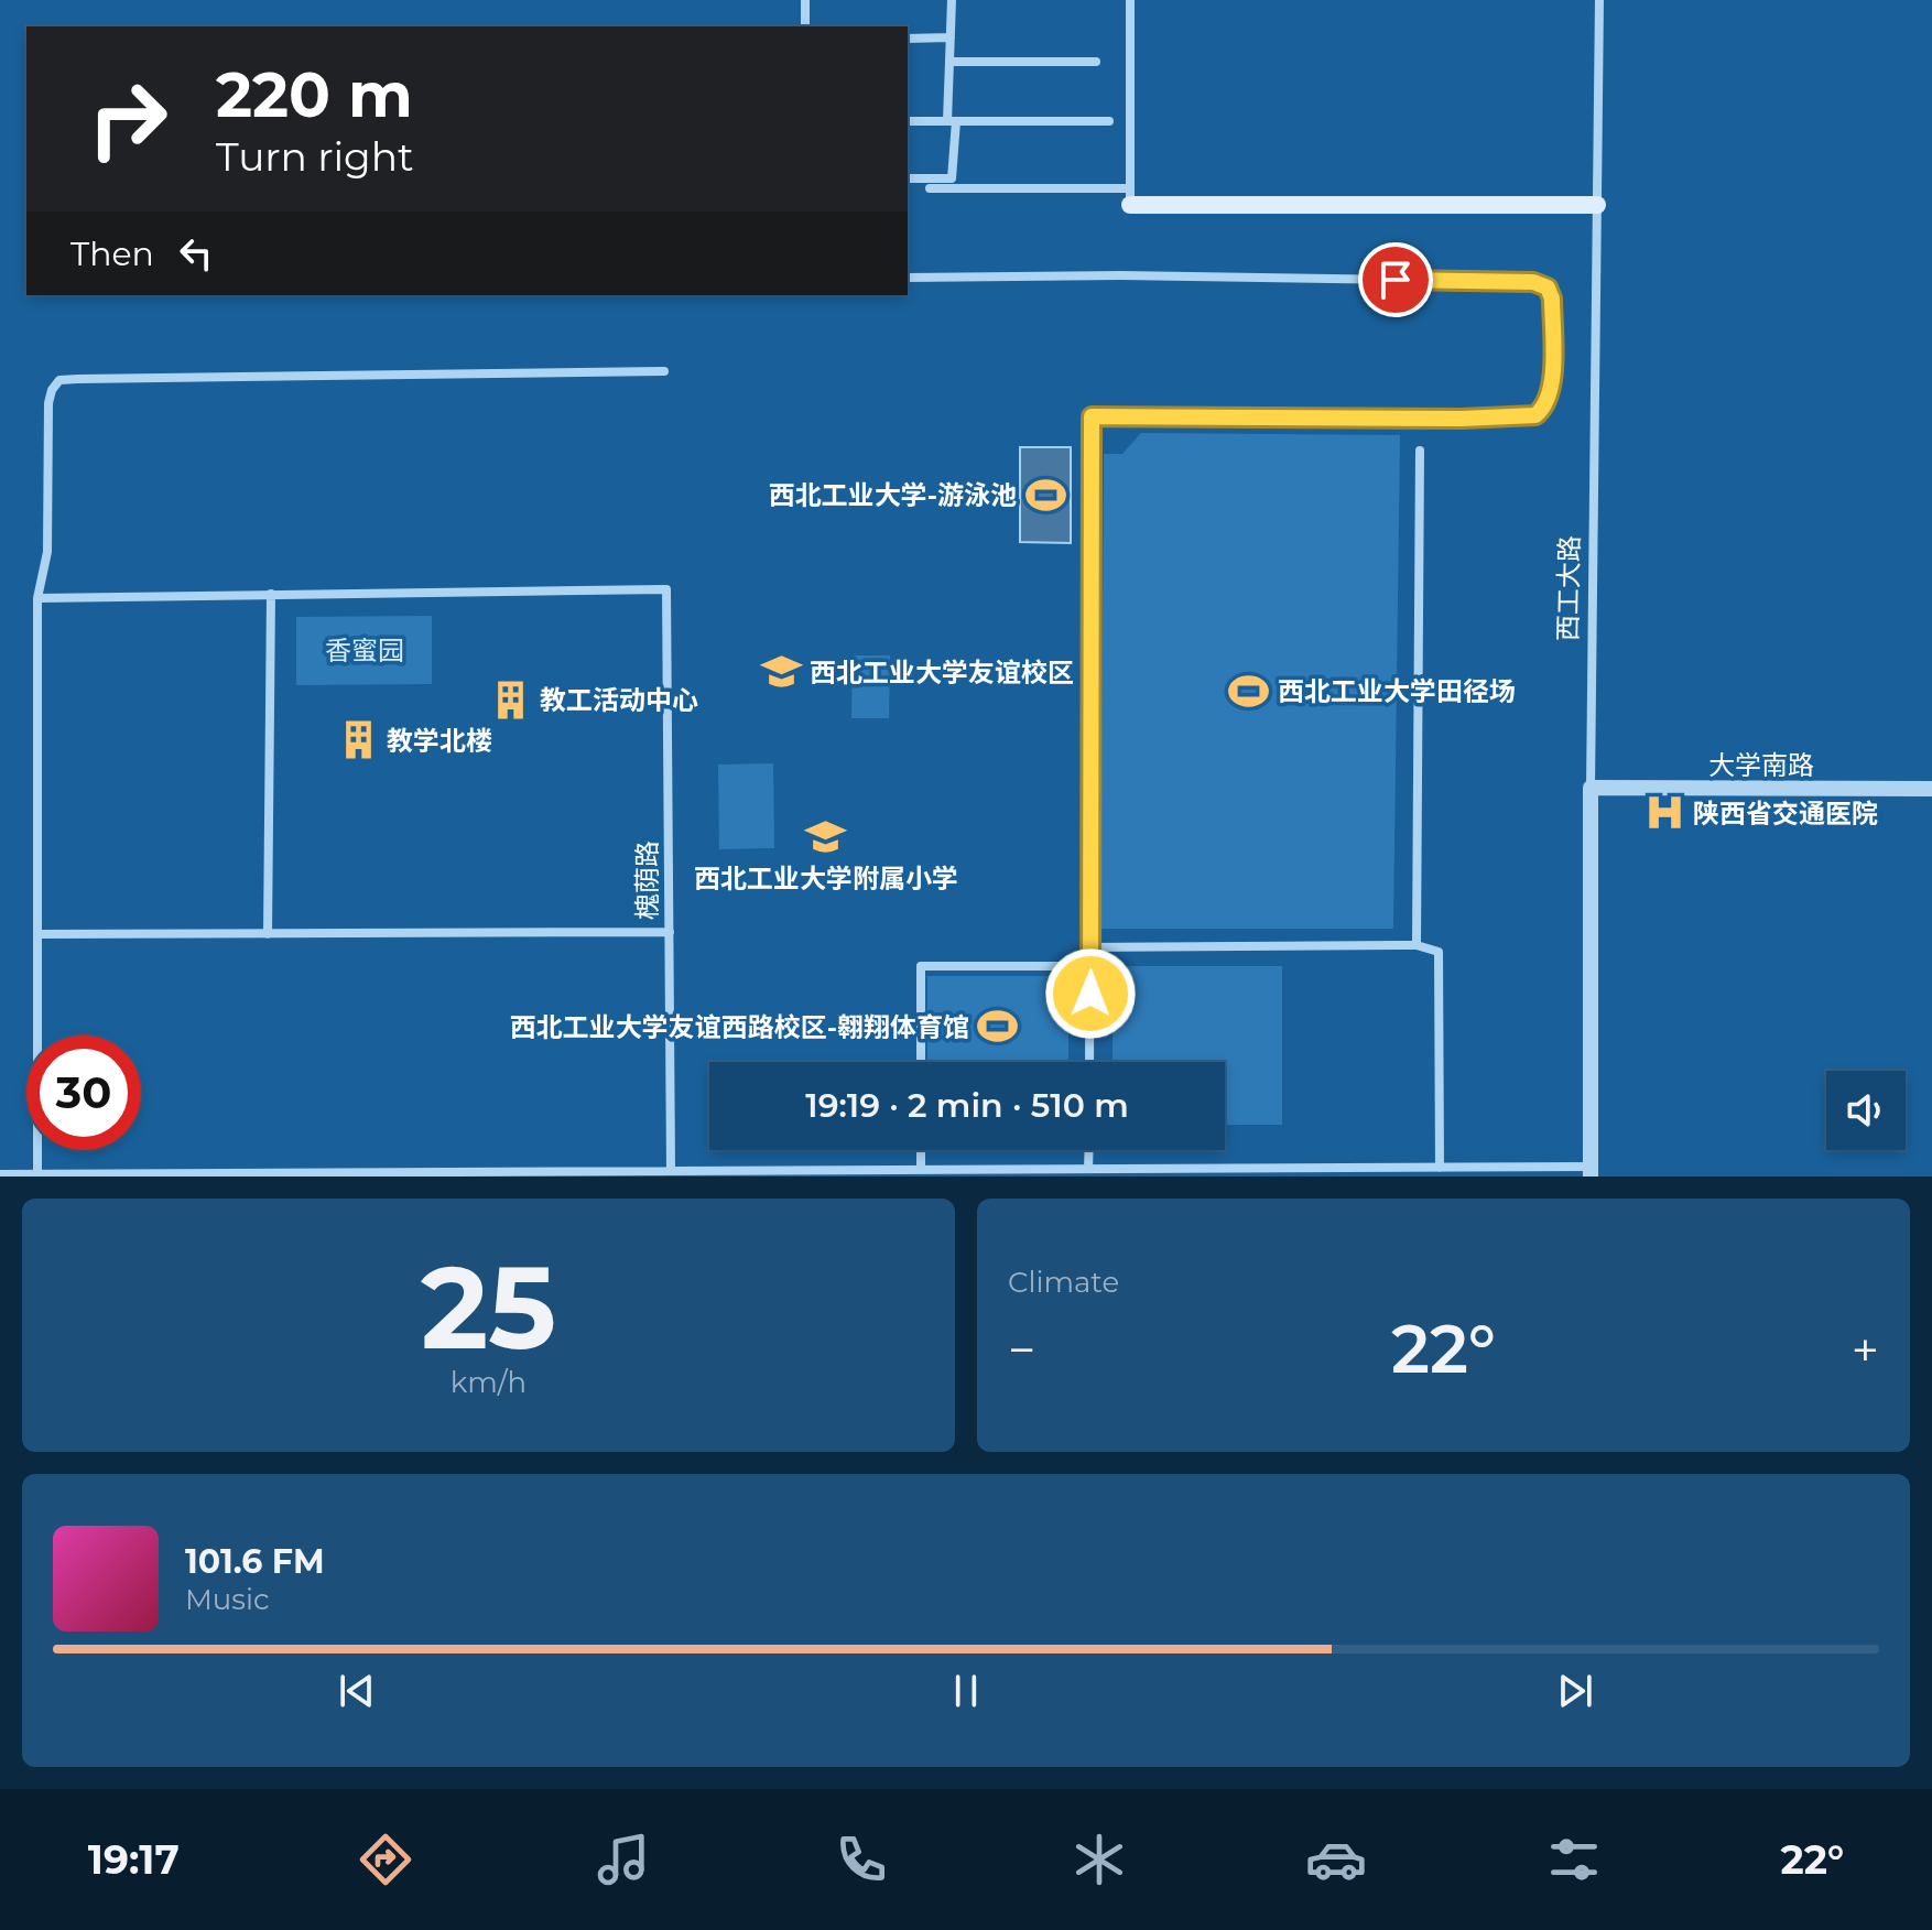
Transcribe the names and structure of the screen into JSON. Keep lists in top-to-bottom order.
{
  "streets": {
    "street": ["西工大路", "大学南路", "槐荫路"]
  },
  "crossings": [
    ["西工大路", "大学南路"]
  ],
  "parks": ["香蜜园"],
  "places": {
    "sports": ["西北工业大学-游泳池", "西北工业大学田径场", "西北工业大学友谊西路校区-翱翔体育馆"],
    "school or university": ["西北工业大学友谊校区", "西北工业大学附属小学"],
    "building": ["教工活动中心", "教学北楼"],
    "hospital": ["陕西省交通医院"]
  },
  "page": {
    "turn": ["220 m", "Turn right"],
    "then": "Then",
    "limit": "30",
    "trip": "19:19 · 2 min · 510 m",
    "tile": [
      ["25", "km/h"],
      "Climate"
    ],
    "heat": ["−", "22°", "+"],
    "song": ["101.6 FM", "Music"],
    "tabs": ["19:17", "22°"]
  }
}
